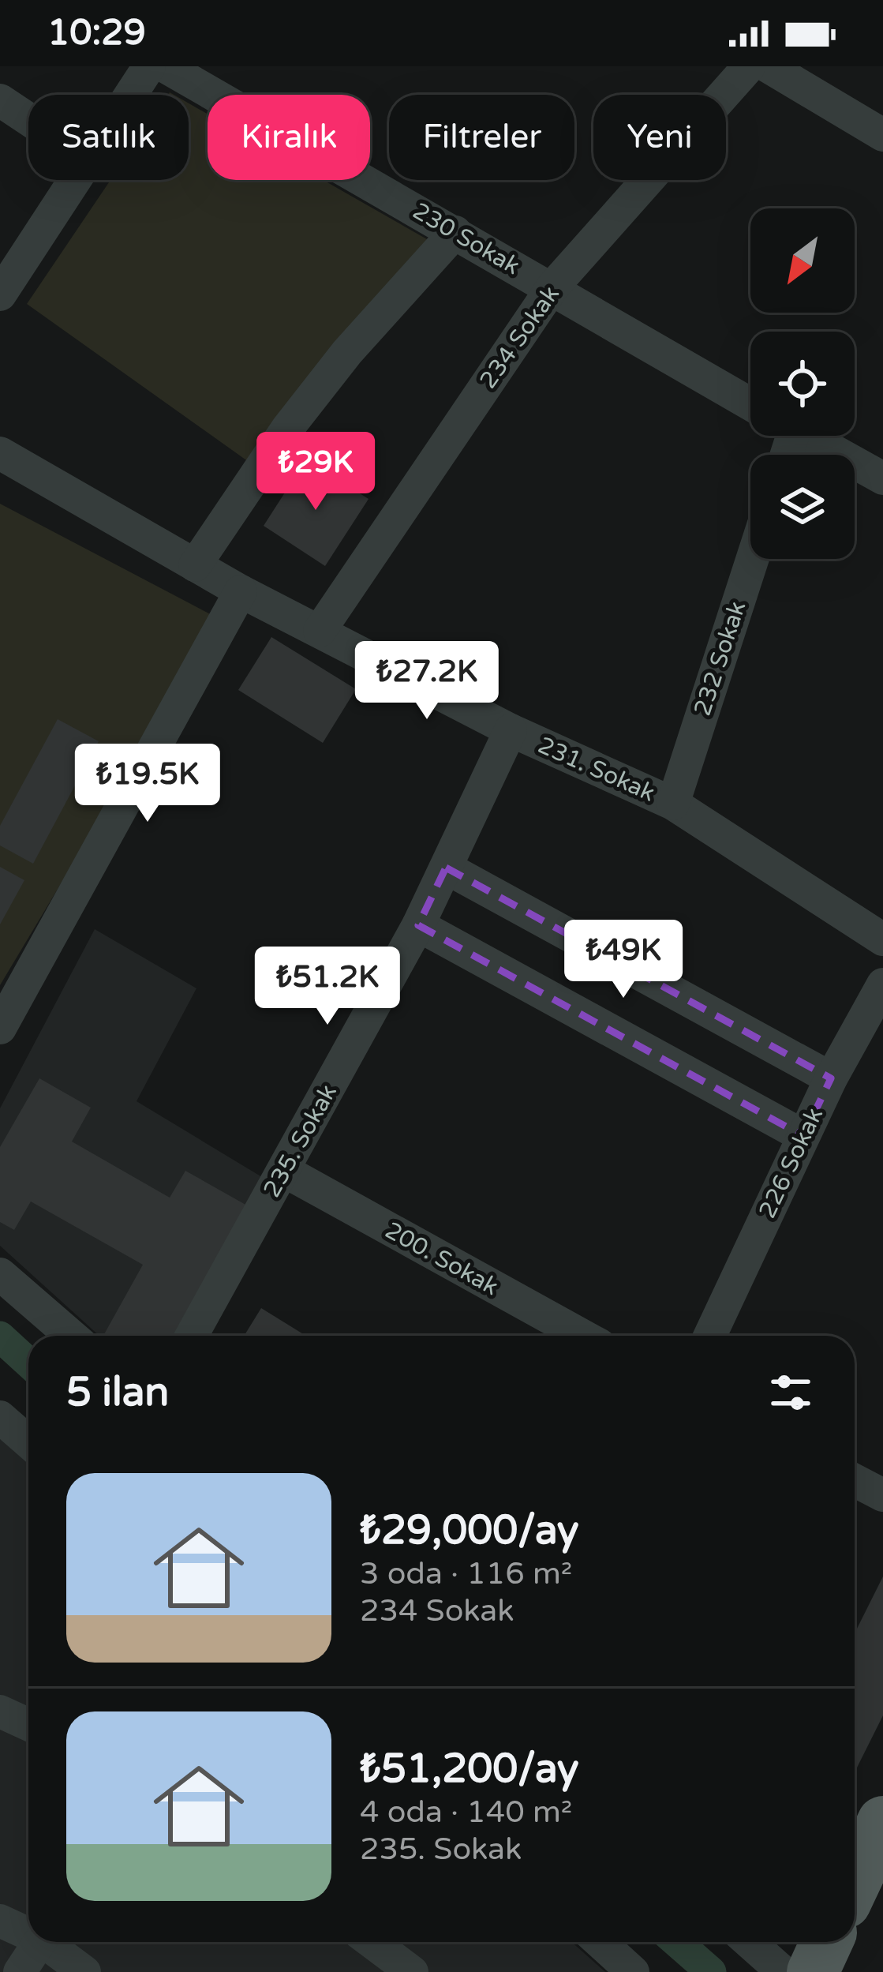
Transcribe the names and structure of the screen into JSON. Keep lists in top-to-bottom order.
{
  "streets": {
    "street": [
      "230 Sokak",
      "234 Sokak",
      "232 Sokak",
      "231. Sokak",
      "235. Sokak",
      "226 Sokak",
      "200. Sokak"
    ]
  },
  "crossings": [
    ["230 Sokak", "234 Sokak"],
    ["234 Sokak", "231. Sokak"],
    ["232 Sokak", "231. Sokak"],
    ["231. Sokak", "235. Sokak"],
    ["235. Sokak", "200. Sokak"]
  ],
  "north": "bottom left",
  "page": {
    "status": "10:29",
    "chip": [
      "Satılık",
      "Kiralık",
      "Filtreler",
      "Yeni"
    ],
    "price": [
      "₺29K",
      "₺27.2K",
      "₺19.5K",
      "₺49K",
      "₺51.2K"
    ],
    "heading": "5 ilan",
    "list": [
      {
        "name": "₺29,000/ay",
        "note": "3 oda · 116 m² · 234 Sokak"
      },
      {
        "name": "₺51,200/ay",
        "note": "4 oda · 140 m² · 235. Sokak"
      }
    ]
  }
}
